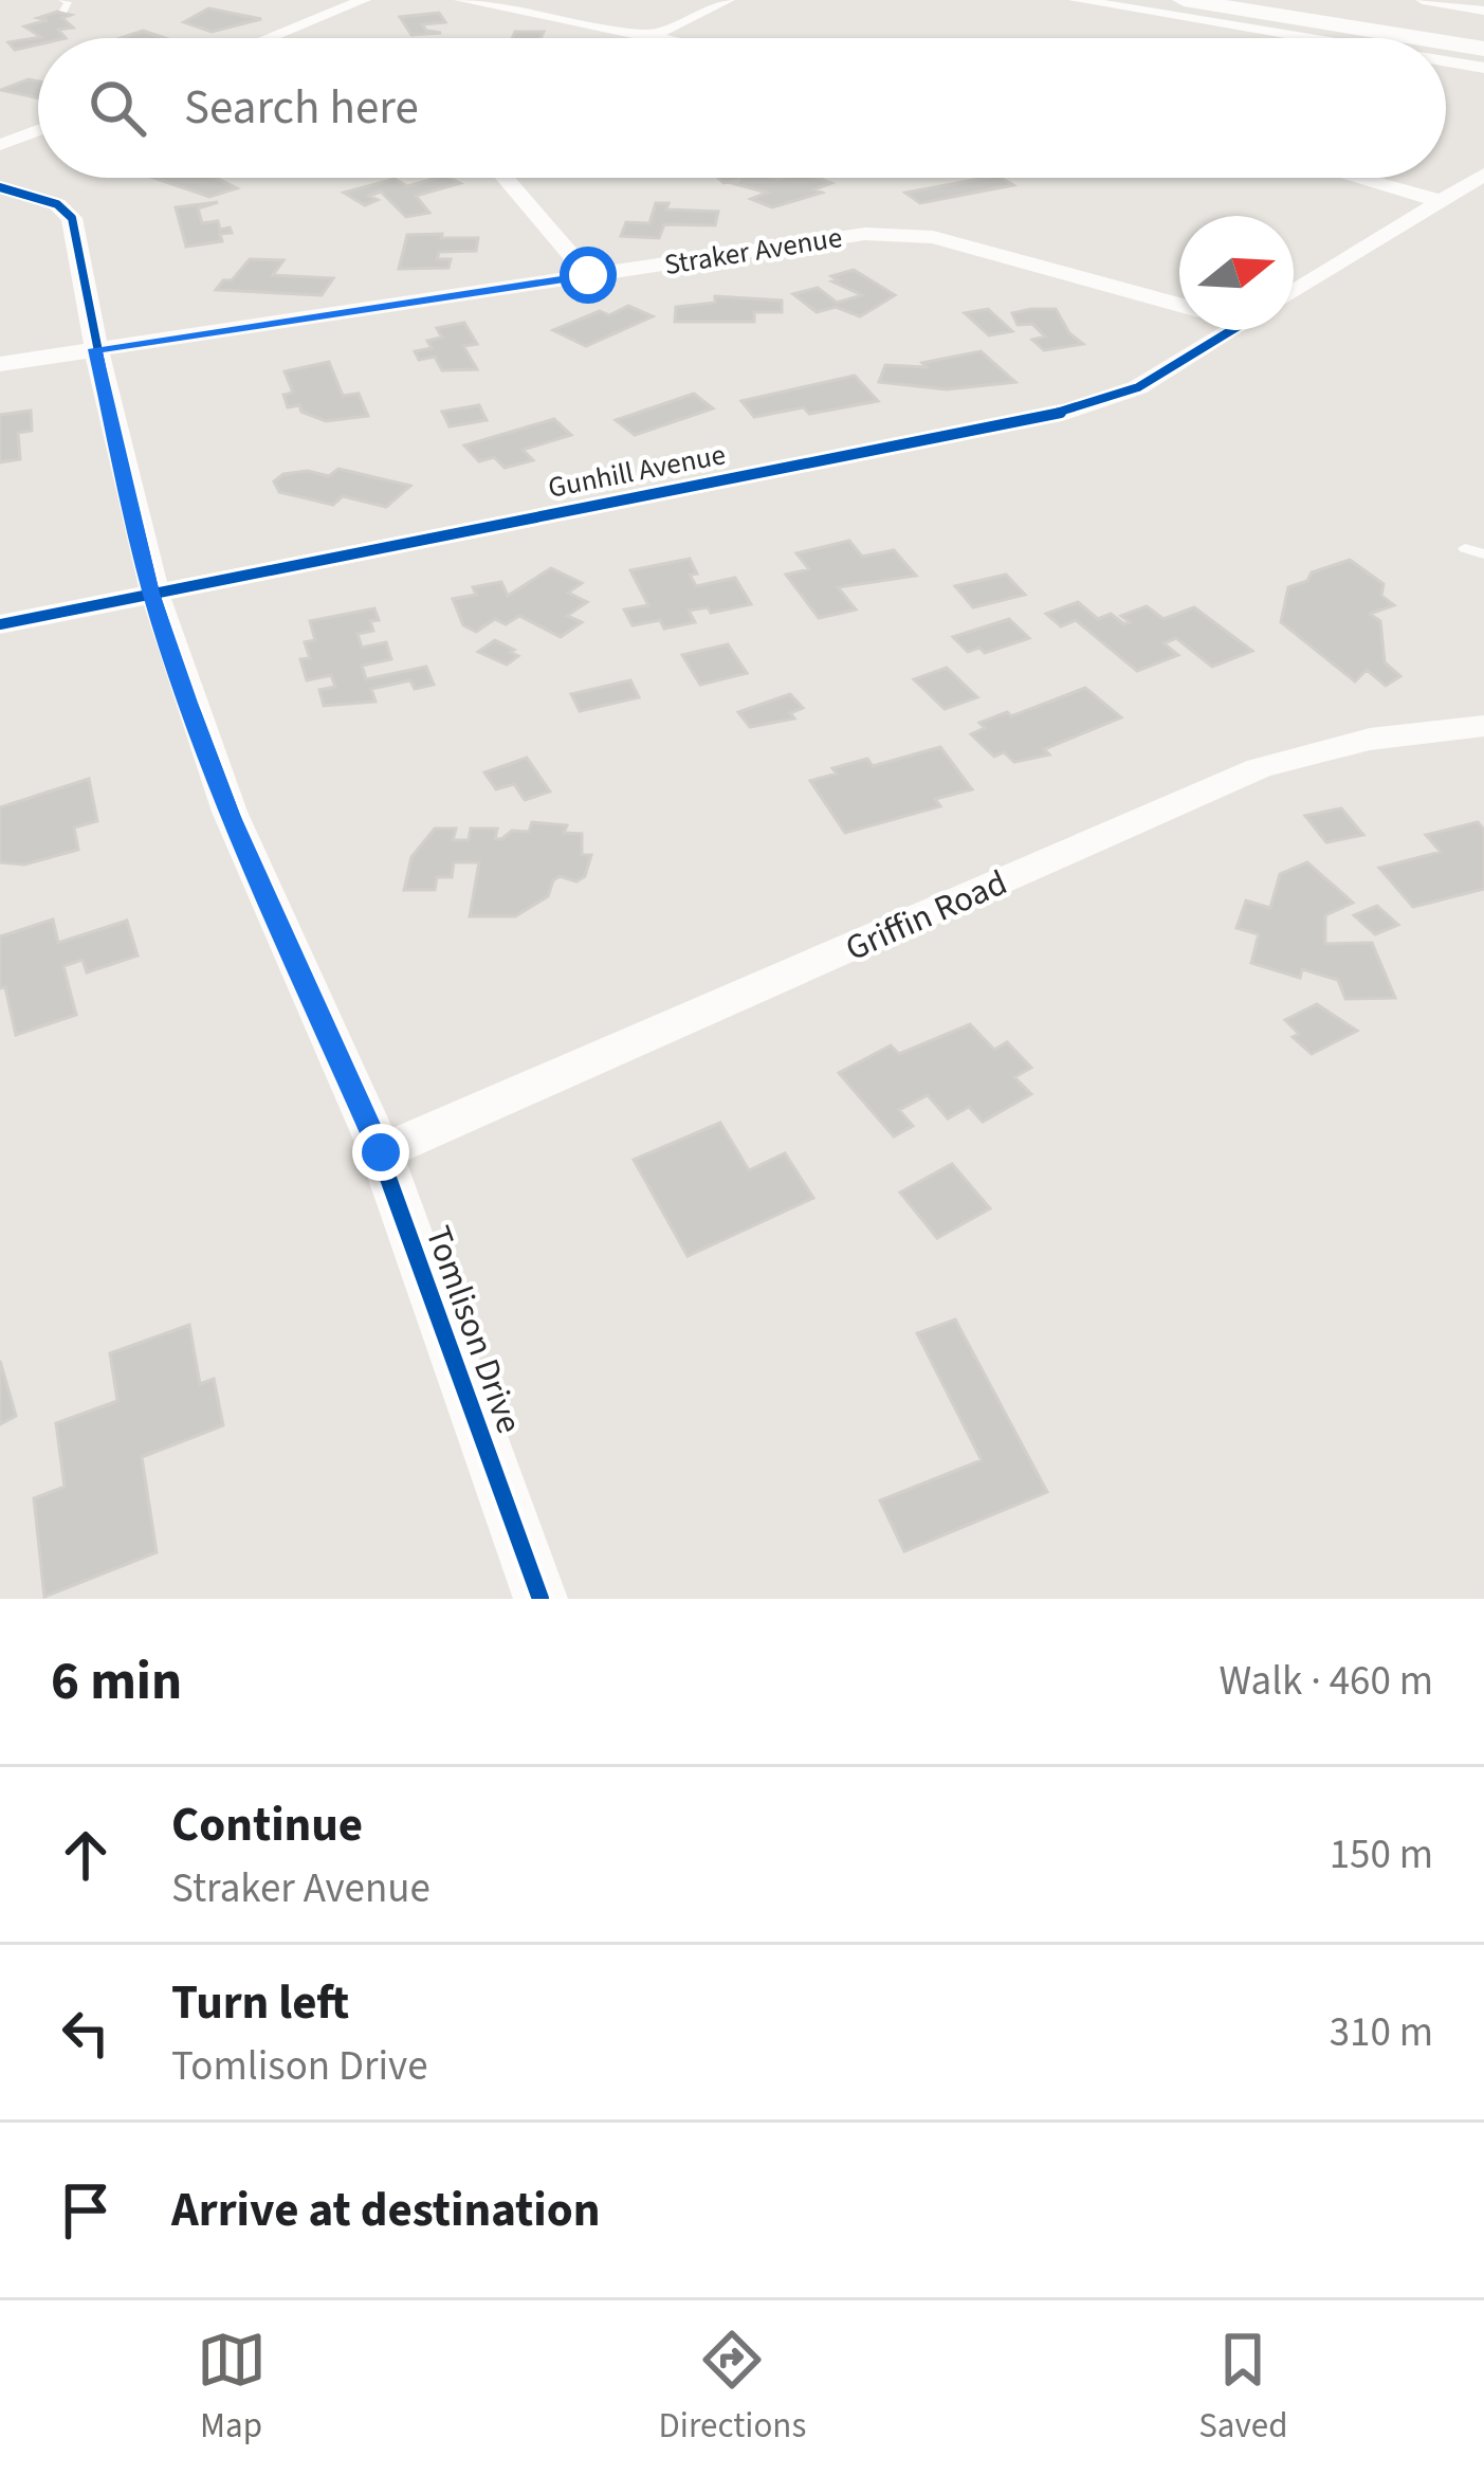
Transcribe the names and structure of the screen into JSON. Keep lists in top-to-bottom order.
{
  "streets": {
    "street": [
      "Straker Avenue",
      "Gunhill Avenue",
      "Griffin Road",
      "Tomlison Drive"
    ]
  },
  "crossings": [
    ["Straker Avenue", "Tomlison Drive"],
    ["Gunhill Avenue", "Tomlison Drive"],
    ["Griffin Road", "Tomlison Drive"]
  ],
  "north": "right",
  "page": {
    "search": "Search here",
    "heading": ["6 min", "Walk · 460 m"],
    "list": [
      ["Continue", "Straker Avenue", "150 m"],
      ["Turn left", "Tomlison Drive", "310 m"],
      "Arrive at destination"
    ],
    "nav": ["Map", "Directions", "Saved"]
  }
}
